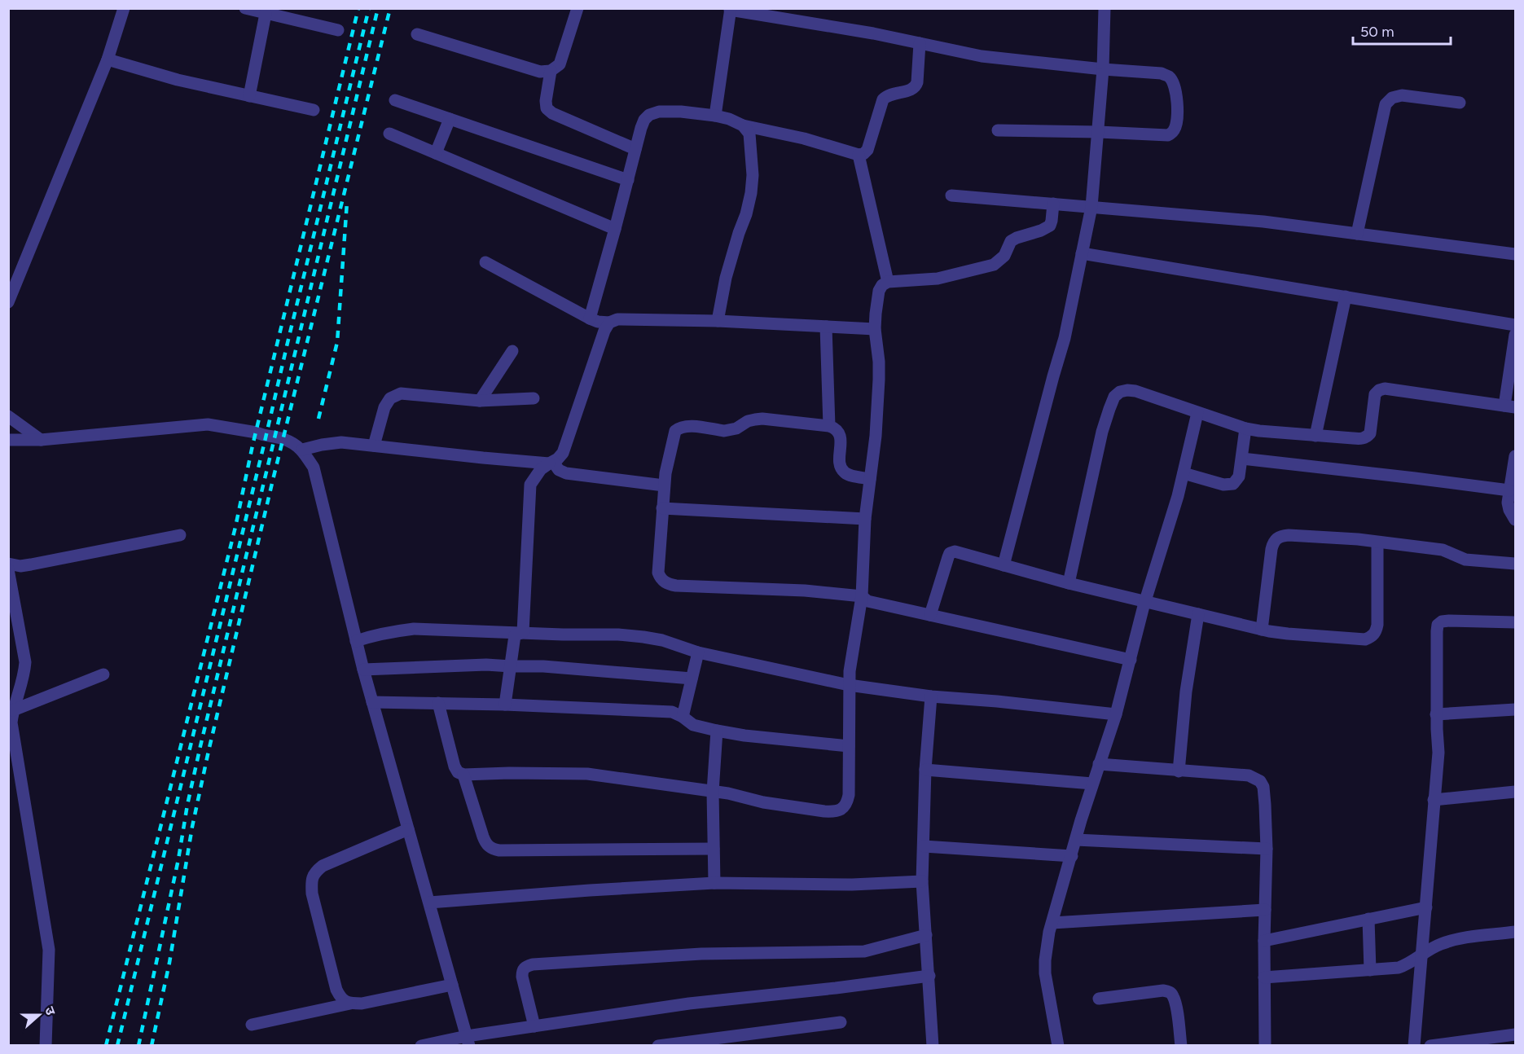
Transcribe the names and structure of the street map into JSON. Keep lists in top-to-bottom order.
{
  "scale_bar": "50 m",
  "north": "right"
}
